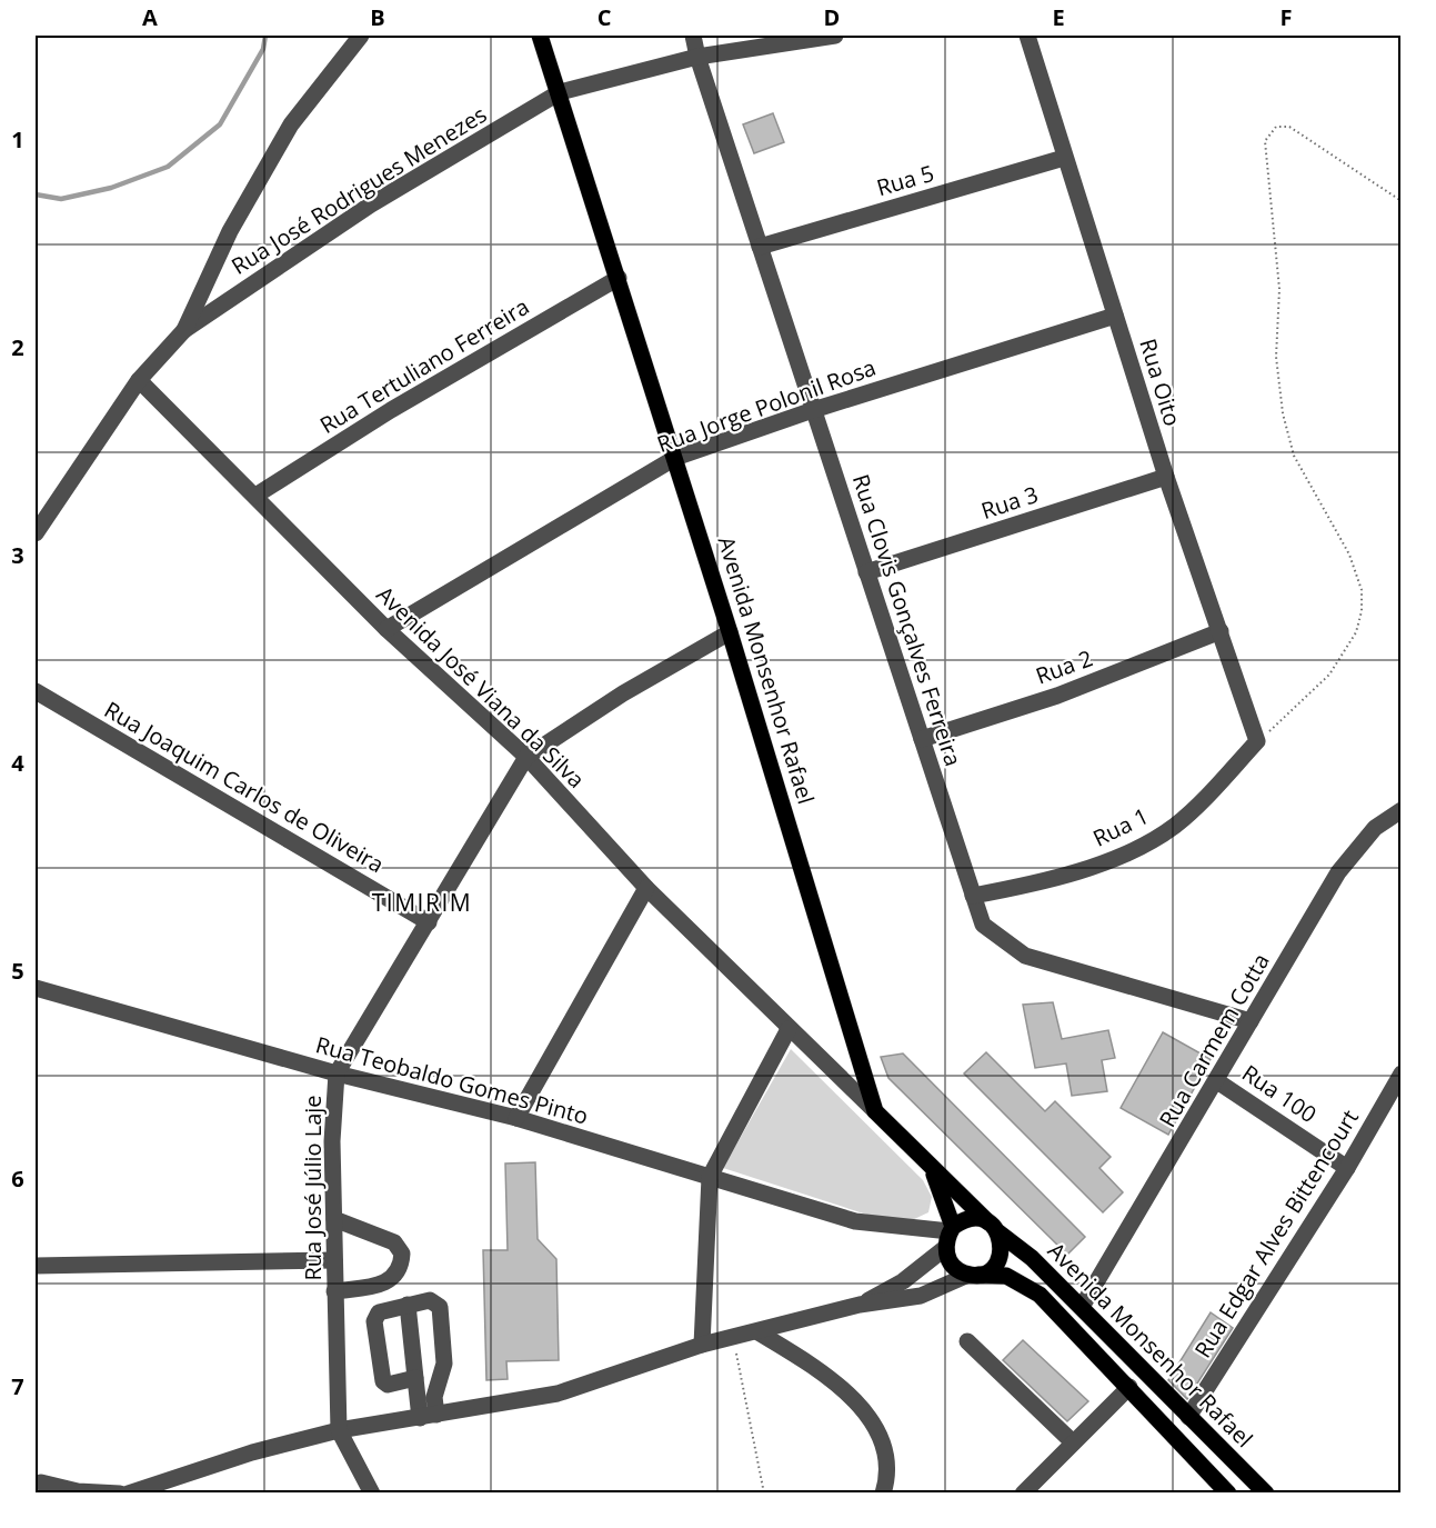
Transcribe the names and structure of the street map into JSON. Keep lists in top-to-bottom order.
{
  "streets": {
    "main road": ["Avenida Monsenhor Rafael"],
    "street": [
      "Rua 5",
      "Rua José Rodrigues Menezes",
      "Rua Tertuliano Ferreira",
      "Rua Oito",
      "Rua Jorge Polonil Rosa",
      "Rua 3",
      "Rua Clovis Gonçalves Ferreira",
      "Rua 2",
      "Avenida José Viana da Silva",
      "Rua Joaquim Carlos de Oliveira",
      "Rua 1",
      "Rua Carmem Cotta",
      "Rua Teobaldo Gomes Pinto",
      "Rua 100",
      "Rua José Júlio Laje",
      "Rua Edgar Alves Bittencourt"
    ]
  },
  "crossings": [
    ["Rua 5", "Rua Oito"],
    ["Rua 5", "Rua Clovis Gonçalves Ferreira"],
    ["Rua José Rodrigues Menezes", "Rua Clovis Gonçalves Ferreira"],
    ["Rua José Rodrigues Menezes", "Avenida Monsenhor Rafael"],
    ["Rua Tertuliano Ferreira", "Avenida Monsenhor Rafael"],
    ["Rua Tertuliano Ferreira", "Avenida José Viana da Silva"],
    ["Rua Oito", "Rua Jorge Polonil Rosa"],
    ["Rua Oito", "Rua 3"],
    ["Rua Oito", "Rua 2"],
    ["Rua Oito", "Rua 1"],
    ["Rua Jorge Polonil Rosa", "Rua Clovis Gonçalves Ferreira"],
    ["Rua Jorge Polonil Rosa", "Avenida Monsenhor Rafael"],
    ["Rua Jorge Polonil Rosa", "Avenida José Viana da Silva"],
    ["Rua 3", "Rua Clovis Gonçalves Ferreira"],
    ["Rua Clovis Gonçalves Ferreira", "Rua 2"],
    ["Rua Clovis Gonçalves Ferreira", "Rua 1"],
    ["Rua Clovis Gonçalves Ferreira", "Rua Carmem Cotta"],
    ["Avenida Monsenhor Rafael", "Avenida José Viana da Silva"],
    ["Avenida Monsenhor Rafael", "Rua Carmem Cotta"],
    ["Avenida Monsenhor Rafael", "Rua Teobaldo Gomes Pinto"],
    ["Avenida Monsenhor Rafael", "Rua José Júlio Laje"],
    ["Avenida Monsenhor Rafael", "Rua Edgar Alves Bittencourt"],
    ["Avenida José Viana da Silva", "Rua José Júlio Laje"],
    ["Rua Joaquim Carlos de Oliveira", "Rua José Júlio Laje"],
    ["Rua Carmem Cotta", "Rua 100"],
    ["Rua Teobaldo Gomes Pinto", "Rua José Júlio Laje"],
    ["Rua 100", "Rua Edgar Alves Bittencourt"]
  ],
  "districts": ["TIMIRIM"],
  "grid": {
    "columns": [
      "A",
      "B",
      "C",
      "D",
      "E",
      "F"
    ],
    "rows": [
      "1",
      "2",
      "3",
      "4",
      "5",
      "6",
      "7"
    ]
  }
}
